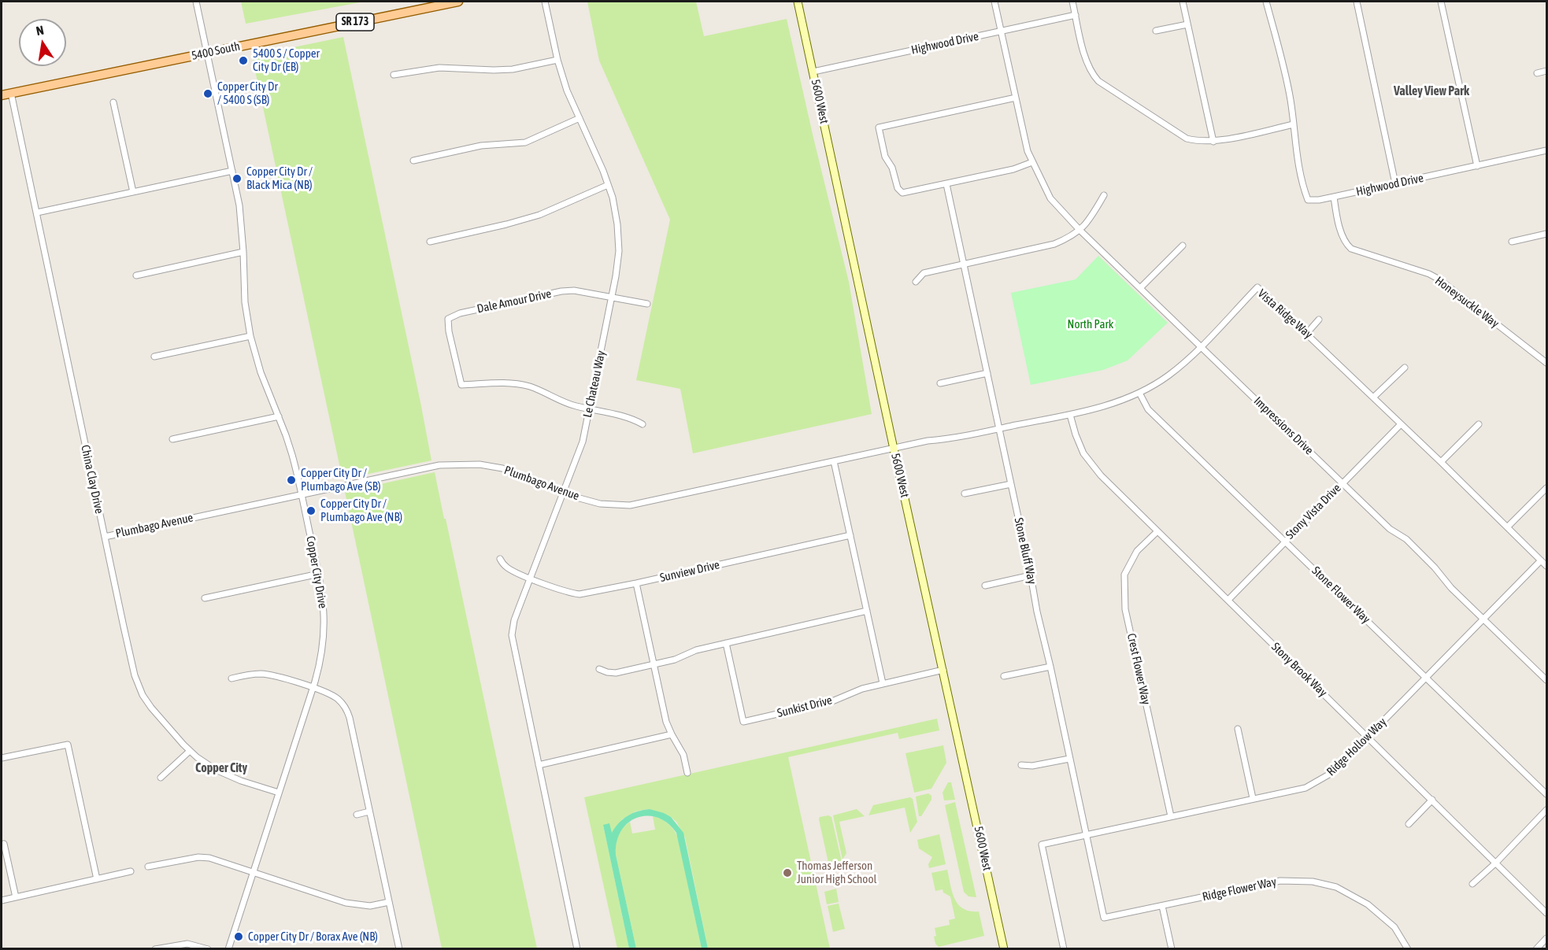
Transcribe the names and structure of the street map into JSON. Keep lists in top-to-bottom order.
{
  "streets": {
    "main road": ["SR 173", "5400 South", "5600 West"],
    "street": [
      "Highwood Drive",
      "Dale Amour Drive",
      "Honeysuckle Way",
      "Vista Ridge Way",
      "Le Chateau Way",
      "Impressions Drive",
      "China Clay Drive",
      "Plumbago Avenue",
      "Stony Vista Drive",
      "Stone Bluff Way",
      "Sunview Drive",
      "Copper City Drive",
      "Stone Flower Way",
      "Crest Flower Way",
      "Stony Brook Way",
      "Sunkist Drive",
      "Ridge Hollow Way",
      "Ridge Flower Way"
    ]
  },
  "crossings": [
    ["Highwood Drive", "5600 West"],
    ["Highwood Drive", "Honeysuckle Way"],
    ["Highwood Drive", "Impressions Drive"],
    ["5400 South", "China Clay Drive"],
    ["5400 South", "Copper City Drive"],
    ["5600 West", "Vista Ridge Way"],
    ["5600 West", "Plumbago Avenue"],
    ["5600 West", "Sunkist Drive"],
    ["Dale Amour Drive", "Le Chateau Way"],
    ["Vista Ridge Way", "Impressions Drive"],
    ["Vista Ridge Way", "Plumbago Avenue"],
    ["Vista Ridge Way", "Stony Vista Drive"],
    ["Vista Ridge Way", "Stone Bluff Way"],
    ["Vista Ridge Way", "Stone Flower Way"],
    ["Vista Ridge Way", "Stony Brook Way"],
    ["Vista Ridge Way", "Ridge Hollow Way"],
    ["Le Chateau Way", "Plumbago Avenue"],
    ["Le Chateau Way", "Sunview Drive"],
    ["Impressions Drive", "Stony Vista Drive"],
    ["Impressions Drive", "Ridge Hollow Way"],
    ["China Clay Drive", "Plumbago Avenue"],
    ["China Clay Drive", "Copper City Drive"],
    ["Plumbago Avenue", "Copper City Drive"],
    ["Stony Vista Drive", "Stone Flower Way"],
    ["Stony Vista Drive", "Stony Brook Way"],
    ["Stone Bluff Way", "Ridge Hollow Way"],
    ["Stone Bluff Way", "Ridge Flower Way"],
    ["Stone Flower Way", "Ridge Hollow Way"],
    ["Crest Flower Way", "Stony Brook Way"],
    ["Crest Flower Way", "Ridge Hollow Way"],
    ["Stony Brook Way", "Ridge Hollow Way"]
  ],
  "districts": ["Valley View Park", "Copper City"],
  "parks": ["North Park"],
  "places": [
    "5400 S / Copper City Dr (EB)",
    "Copper City Dr / 5400 S (SB)",
    "Copper City Dr / Black Mica (NB)",
    "Copper City Dr / Plumbago Ave (SB)",
    "Copper City Dr / Plumbago Ave (NB)",
    "Thomas Jefferson Junior High School",
    "Copper City Dr / Borax Ave (NB)"
  ],
  "north": "top"
}
